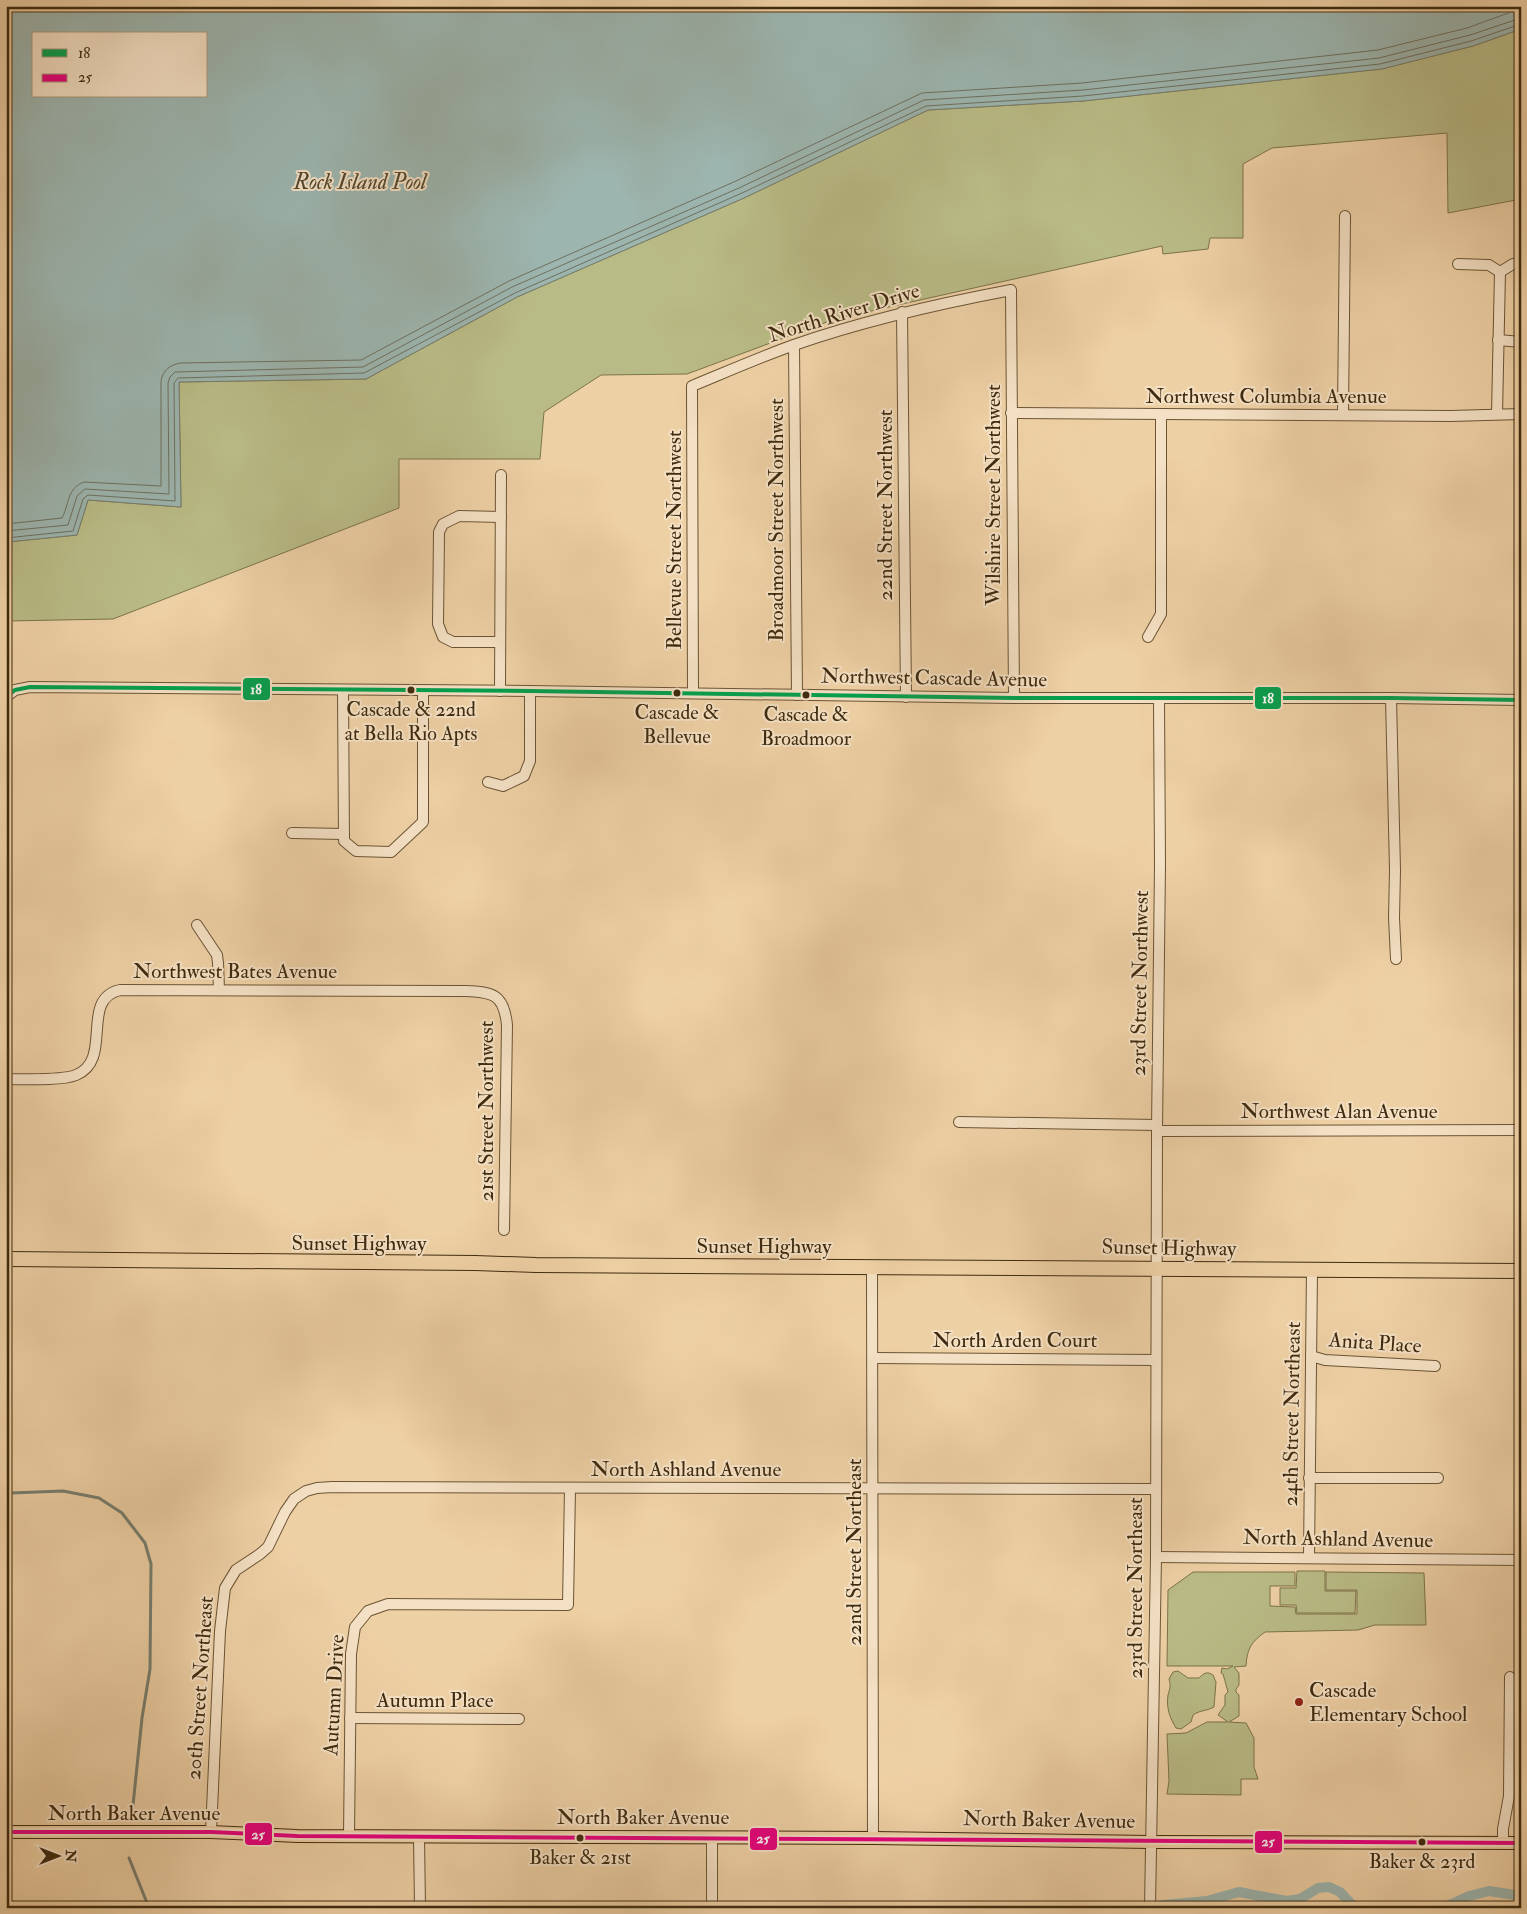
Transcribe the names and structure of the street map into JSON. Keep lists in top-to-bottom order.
{
  "streets": {
    "highway": ["Sunset Highway"],
    "main road": ["North Baker Avenue"],
    "street": [
      "North River Drive",
      "Northwest Columbia Avenue",
      "Wilshire Street Northwest",
      "22nd Street Northwest",
      "Broadmoor Street Northwest",
      "Bellevue Street Northwest",
      "Northwest Cascade Avenue",
      "Northwest Bates Avenue",
      "23rd Street Northwest",
      "21st Street Northwest",
      "Northwest Alan Avenue",
      "North Arden Court",
      "Anita Place",
      "24th Street Northeast",
      "North Ashland Avenue",
      "22nd Street Northeast",
      "23rd Street Northeast",
      "20th Street Northeast",
      "Autumn Drive",
      "Autumn Place"
    ]
  },
  "crossings": [
    ["North River Drive", "Wilshire Street Northwest"],
    ["North River Drive", "22nd Street Northwest"],
    ["North River Drive", "Broadmoor Street Northwest"],
    ["North River Drive", "Bellevue Street Northwest"],
    ["Northwest Columbia Avenue", "Wilshire Street Northwest"],
    ["Wilshire Street Northwest", "Northwest Cascade Avenue"],
    ["22nd Street Northwest", "Northwest Cascade Avenue"],
    ["Broadmoor Street Northwest", "Northwest Cascade Avenue"],
    ["Bellevue Street Northwest", "Northwest Cascade Avenue"],
    ["Northwest Cascade Avenue", "23rd Street Northwest"],
    ["Northwest Bates Avenue", "21st Street Northwest"],
    ["23rd Street Northwest", "Northwest Alan Avenue"],
    ["23rd Street Northwest", "Sunset Highway"],
    ["23rd Street Northwest", "23rd Street Northeast"],
    ["Sunset Highway", "24th Street Northeast"],
    ["Sunset Highway", "22nd Street Northeast"],
    ["Sunset Highway", "23rd Street Northeast"],
    ["North Arden Court", "22nd Street Northeast"],
    ["North Arden Court", "23rd Street Northeast"],
    ["Anita Place", "24th Street Northeast"],
    ["24th Street Northeast", "North Ashland Avenue"],
    ["North Ashland Avenue", "22nd Street Northeast"],
    ["North Ashland Avenue", "23rd Street Northeast"],
    ["North Ashland Avenue", "20th Street Northeast"],
    ["North Ashland Avenue", "Autumn Drive"],
    ["22nd Street Northeast", "North Baker Avenue"],
    ["23rd Street Northeast", "North Baker Avenue"],
    ["20th Street Northeast", "North Baker Avenue"],
    ["Autumn Drive", "Autumn Place"],
    ["Autumn Drive", "North Baker Avenue"]
  ],
  "water": ["Rock Island Pool"],
  "places": [
    "Cascade & 22nd at Bella Rio Apts",
    "Cascade & Bellevue",
    "Cascade & Broadmoor",
    "Cascade Elementary School",
    "Baker & 21st",
    "Baker & 23rd"
  ],
  "lines": ["transit line 18", "transit line 25"],
  "legend": ["18", "25"],
  "north": "right"
}
